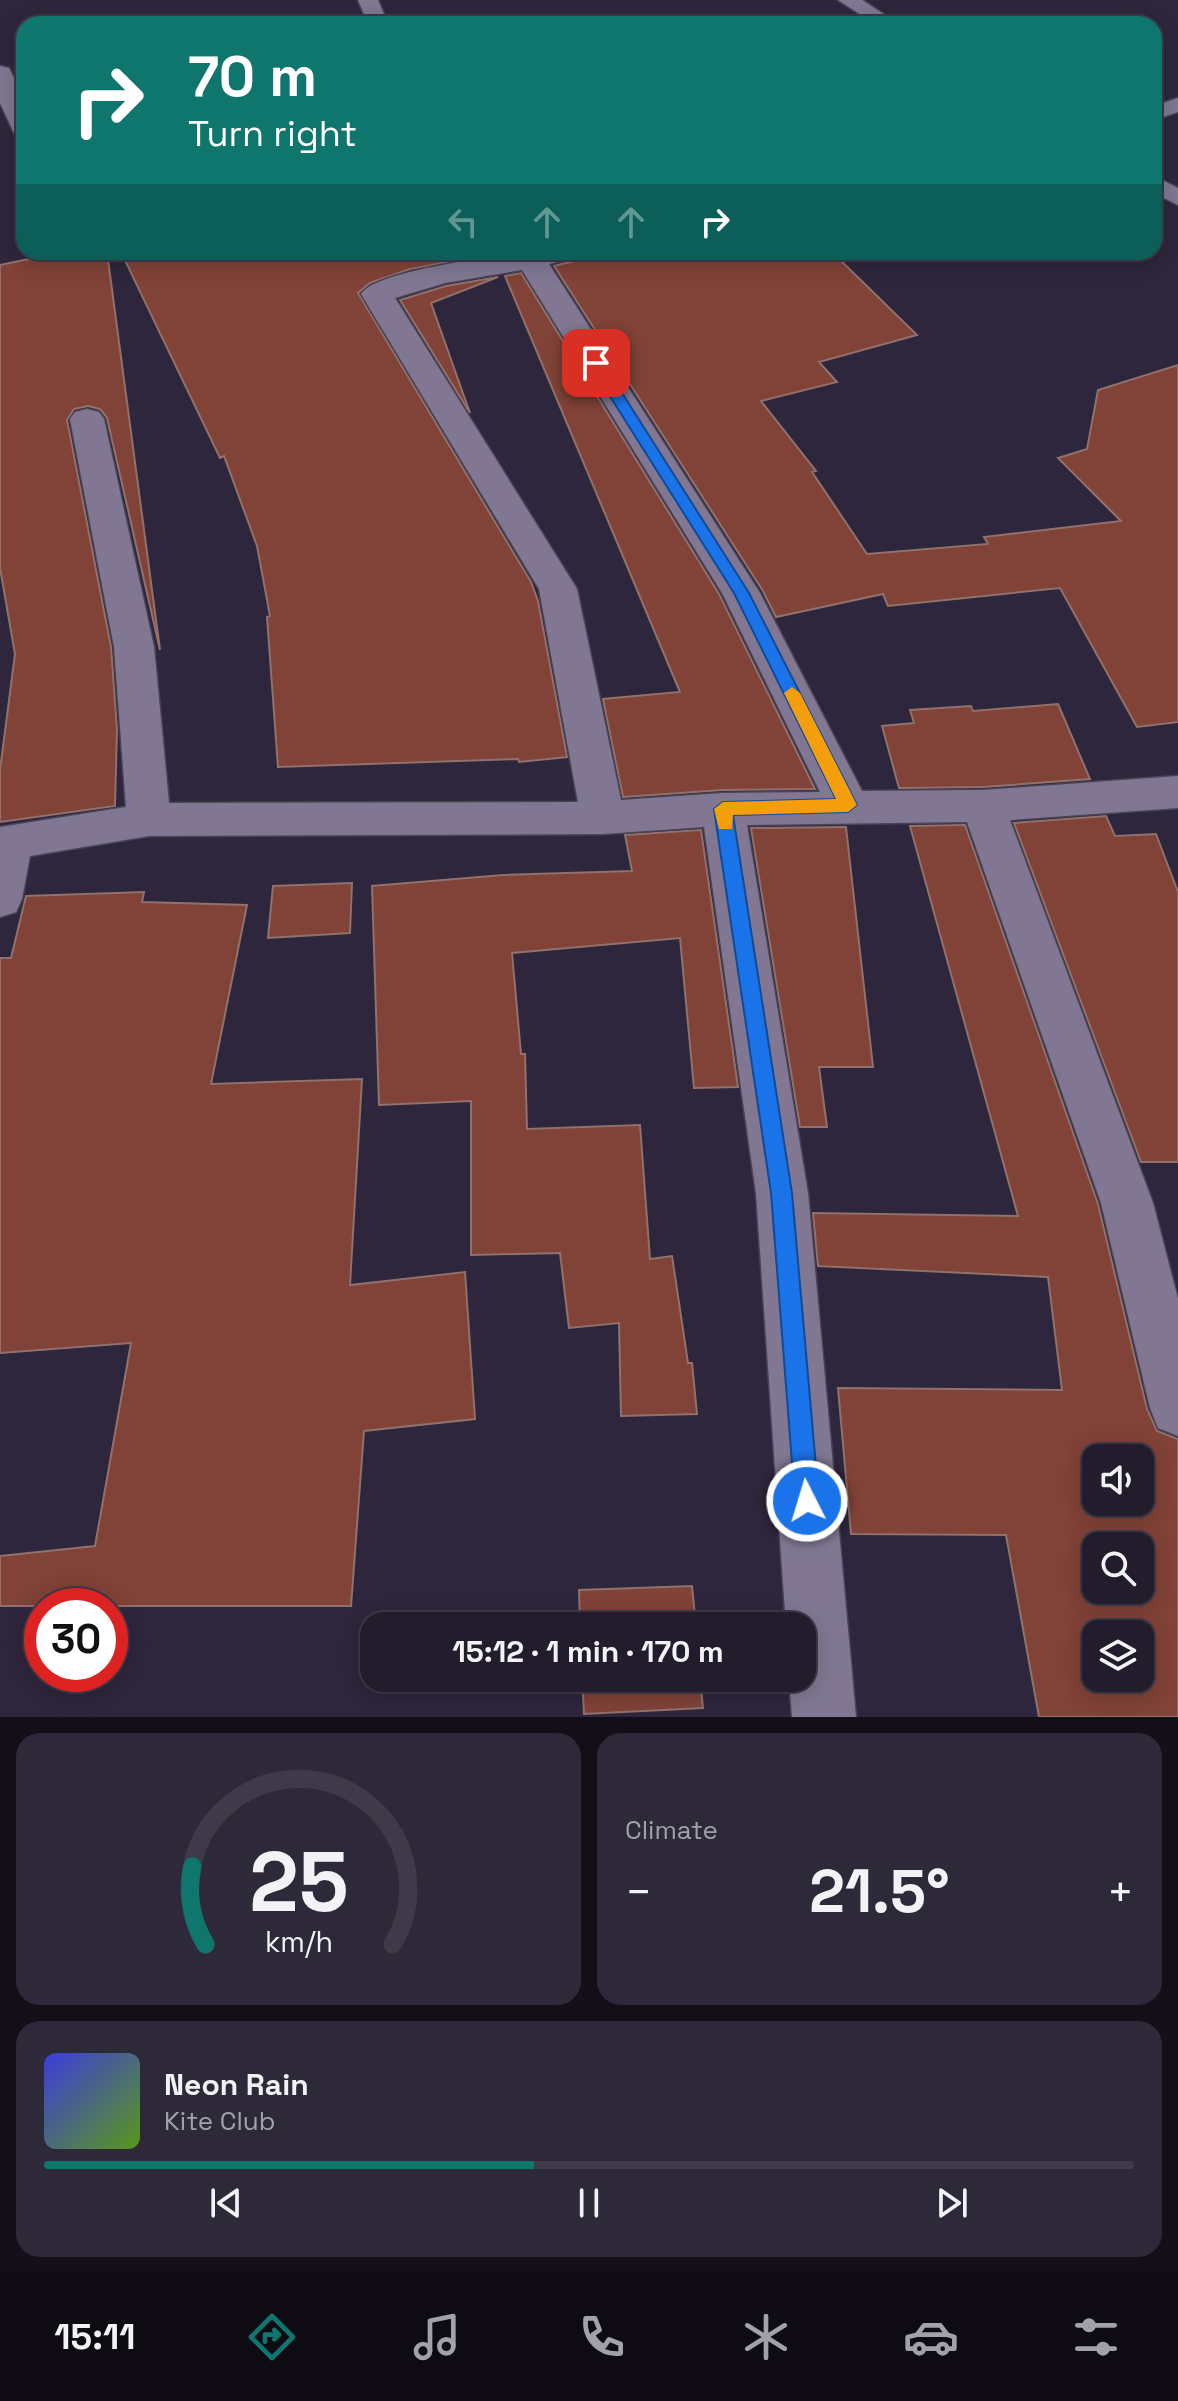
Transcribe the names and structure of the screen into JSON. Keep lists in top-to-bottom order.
{
  "page": {
    "turn": ["70 m", "Turn right"],
    "limit": "30",
    "trip": "15:12 · 1 min · 170 m",
    "tile": "Climate",
    "heat": ["−", "21.5°", "+"],
    "song": ["Neon Rain", "Kite Club"],
    "tabs": "15:11",
    "gauge": ["25", "km/h"]
  }
}
